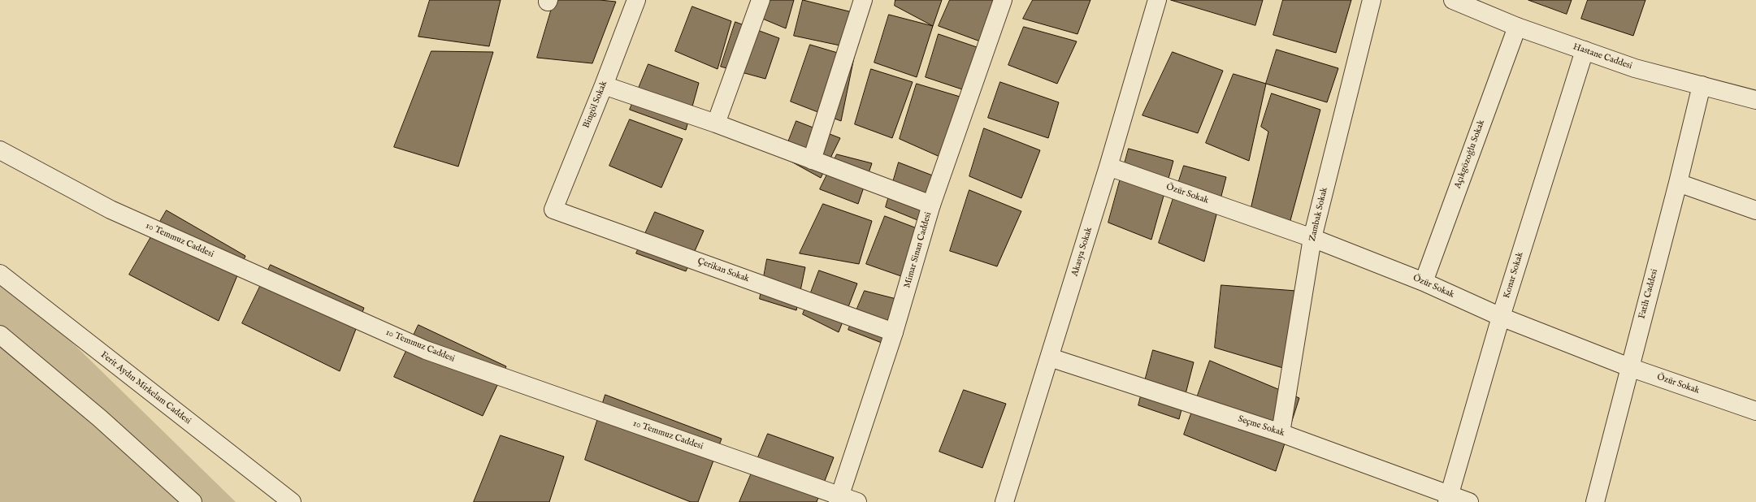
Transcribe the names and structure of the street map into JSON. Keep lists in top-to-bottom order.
{
  "streets": {
    "street": [
      "Hastane Caddesi",
      "Bingöl Sokak",
      "Açıkgözoğlu Sokak",
      "Özür Sokak",
      "Zambak Sokak",
      "10 Temmuz Caddesi",
      "Mimar Sinan Caddesi",
      "Akasya Sokak",
      "Çerikan Sokak",
      "Konar Sokak",
      "Fatih Caddesi",
      "Ferit Aydın Mirkelam Caddesi",
      "Seçme Sokak"
    ]
  },
  "crossings": [
    ["Hastane Caddesi", "Açıkgözoğlu Sokak"],
    ["Hastane Caddesi", "Konar Sokak"],
    ["Hastane Caddesi", "Fatih Caddesi"],
    ["Bingöl Sokak", "Çerikan Sokak"],
    ["Açıkgözoğlu Sokak", "Özür Sokak"],
    ["Özür Sokak", "Zambak Sokak"],
    ["Özür Sokak", "Akasya Sokak"],
    ["Özür Sokak", "Konar Sokak"],
    ["Özür Sokak", "Fatih Caddesi"],
    ["Zambak Sokak", "Seçme Sokak"],
    ["10 Temmuz Caddesi", "Mimar Sinan Caddesi"],
    ["Mimar Sinan Caddesi", "Çerikan Sokak"],
    ["Akasya Sokak", "Seçme Sokak"],
    ["Konar Sokak", "Seçme Sokak"]
  ]
}
